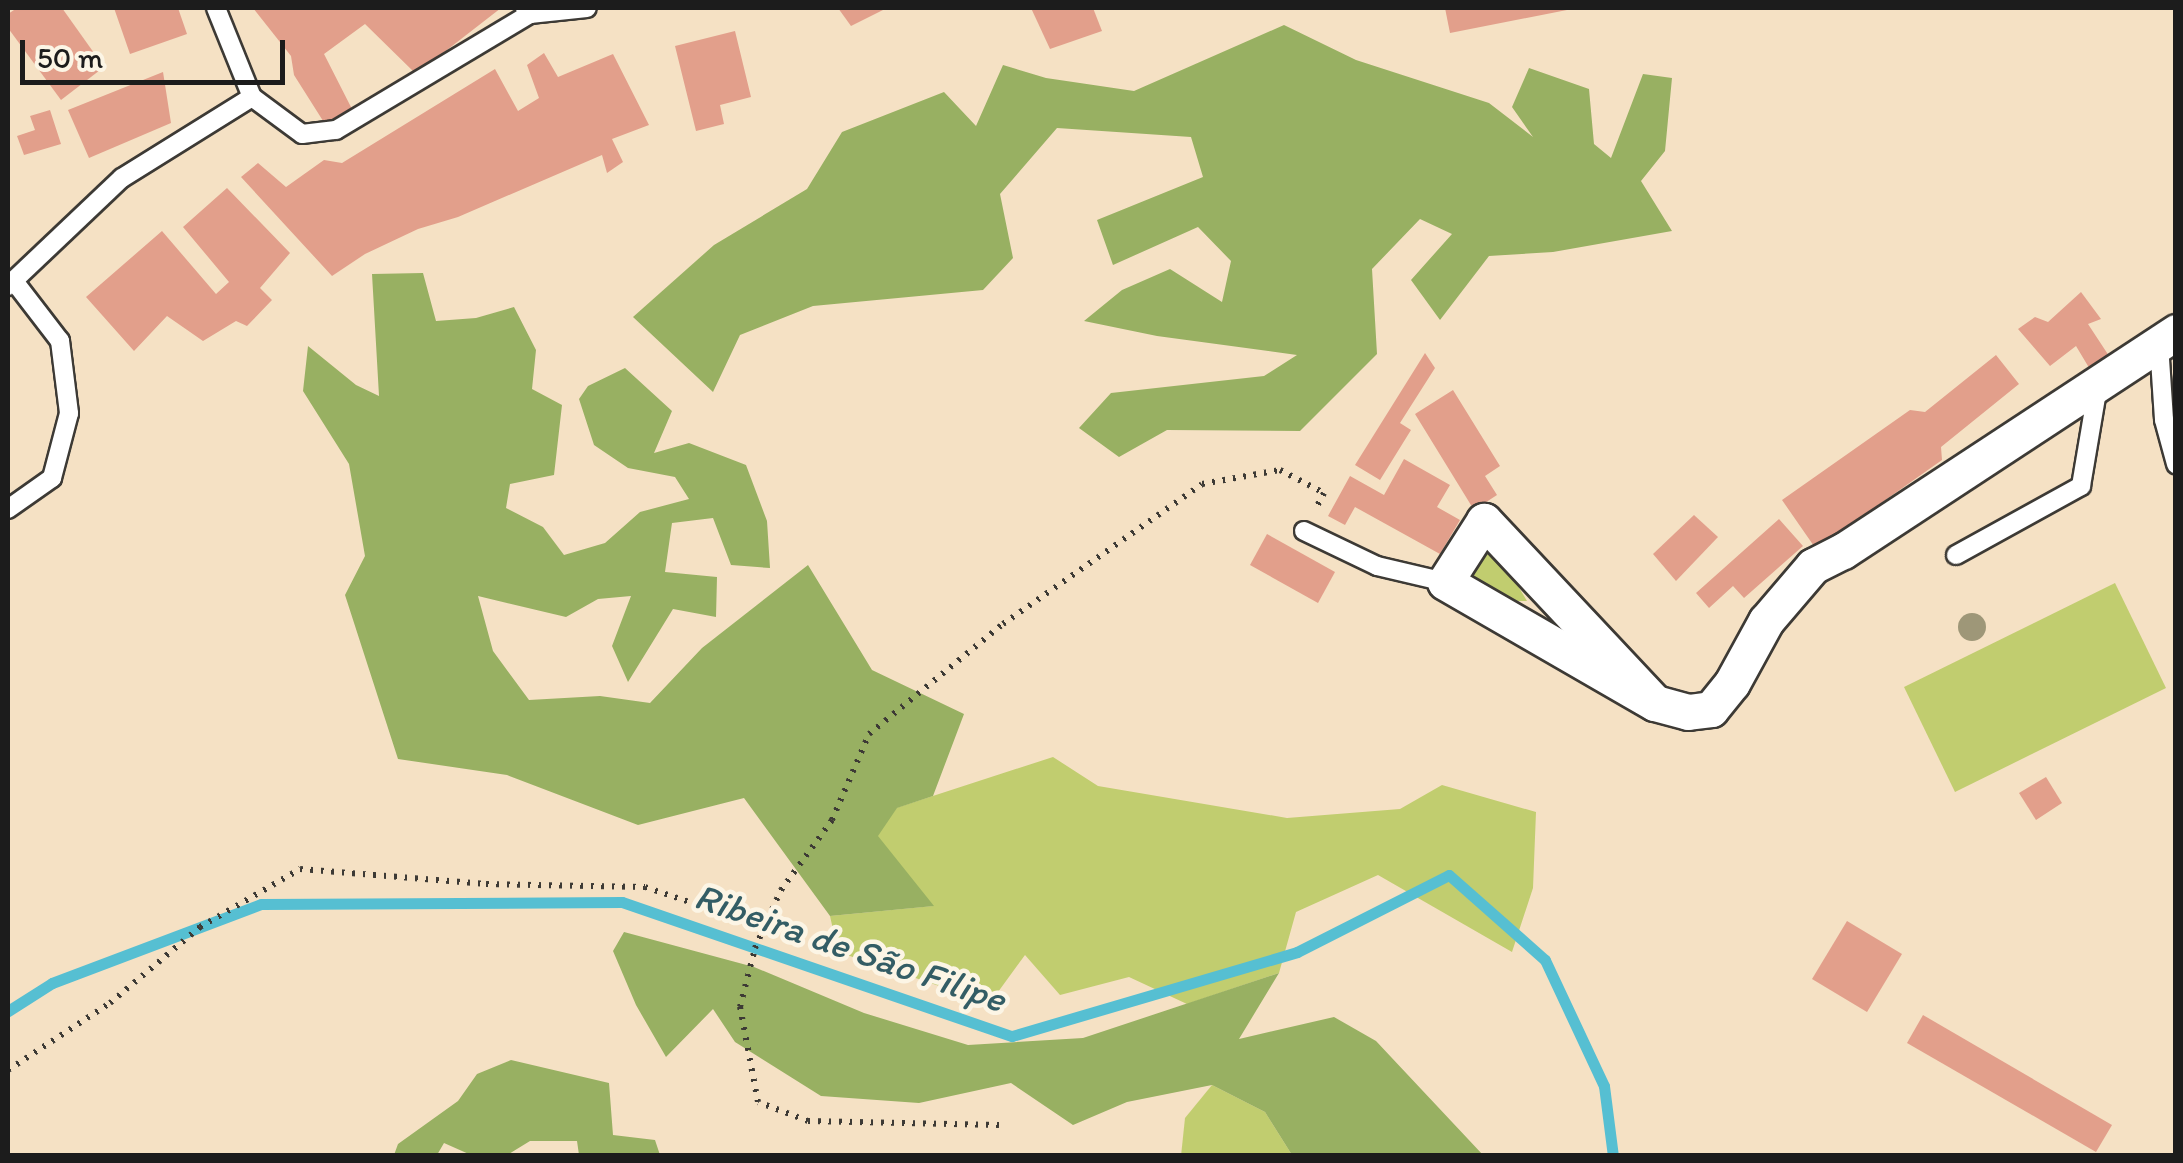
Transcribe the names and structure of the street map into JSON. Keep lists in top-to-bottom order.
{
  "water": ["Ribeira de São Filipe"],
  "scale_bar": "50 m"
}
